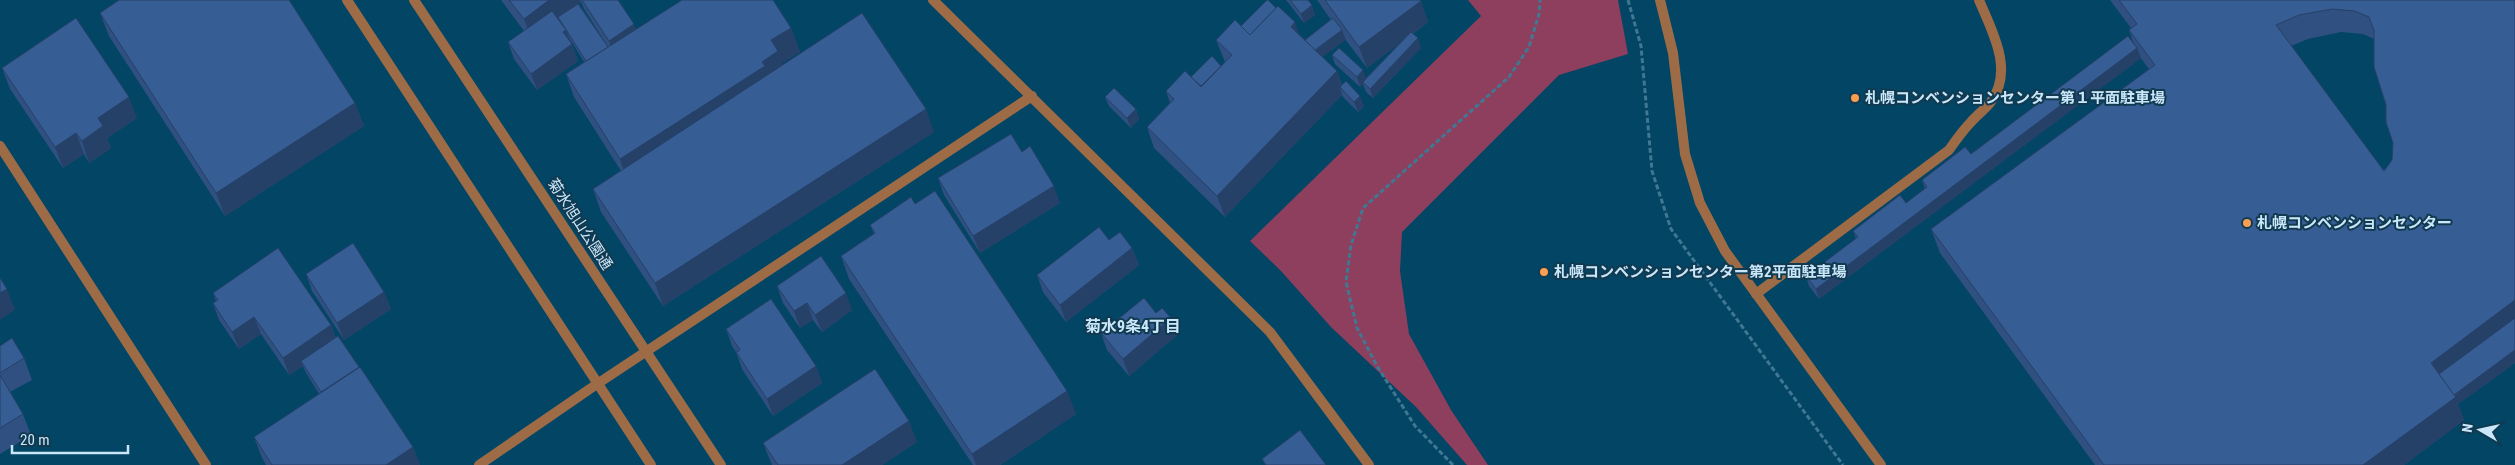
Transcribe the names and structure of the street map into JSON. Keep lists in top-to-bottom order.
{
  "streets": {
    "street": ["菊水旭山公園通"]
  },
  "districts": ["菊水9条4丁目"],
  "places": ["札幌コンベンションセンター第１平面駐車場", "札幌コンベンションセンター", "札幌コンベンションセンター第2平面駐車場"],
  "scale_bar": "20 m",
  "north": "left"
}
